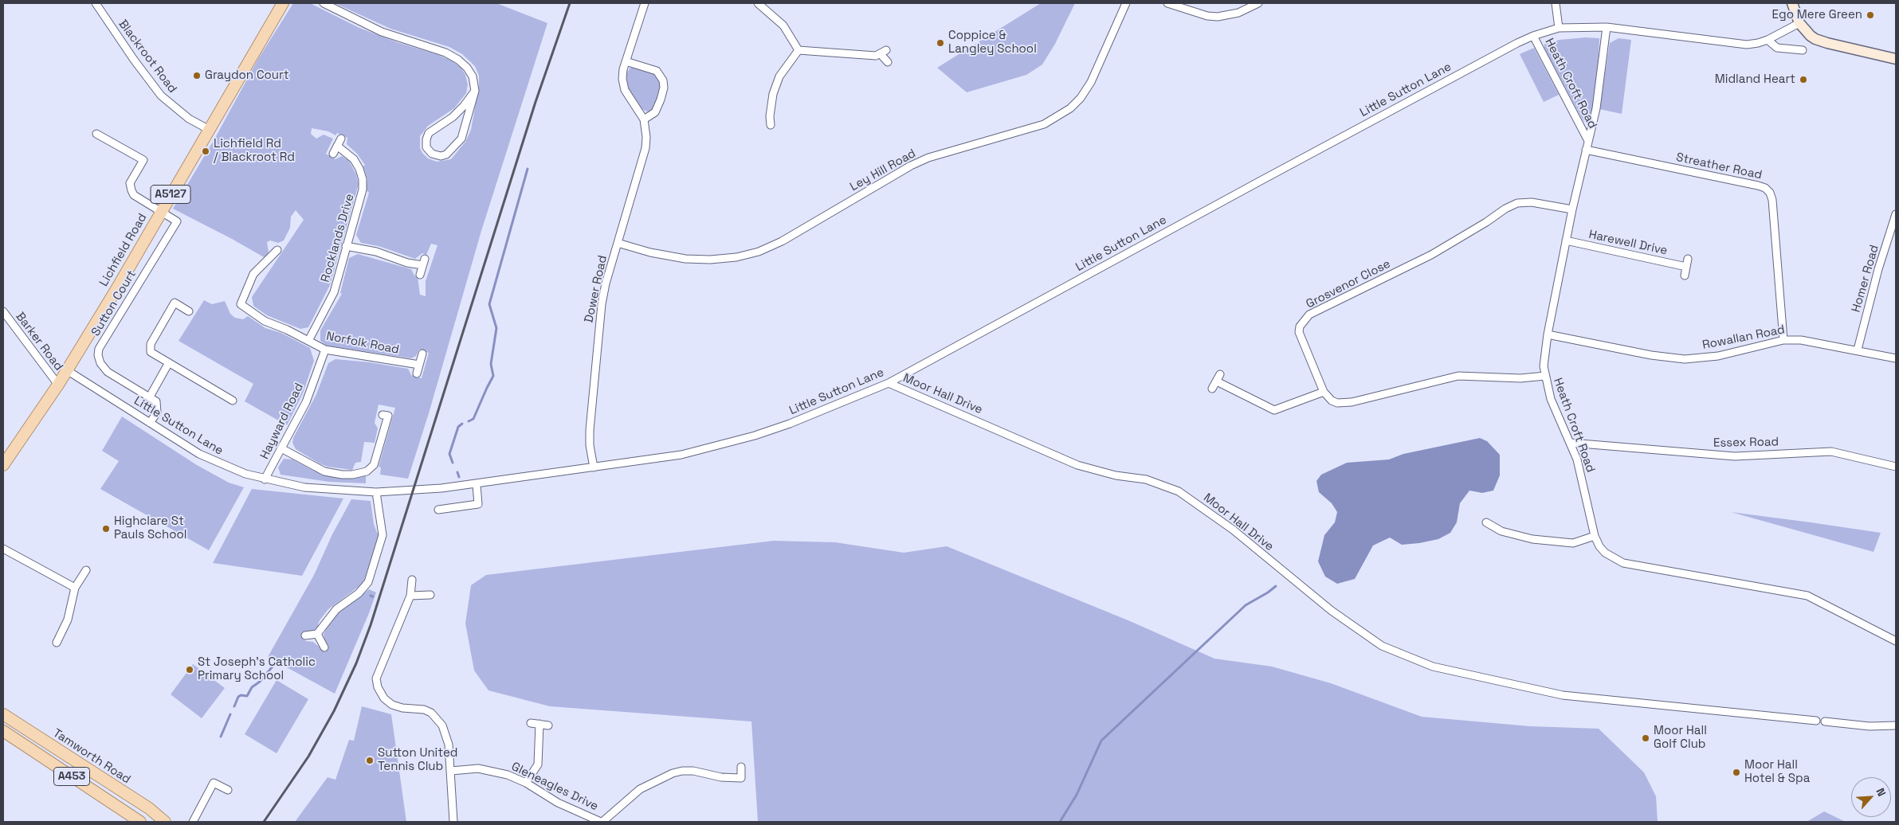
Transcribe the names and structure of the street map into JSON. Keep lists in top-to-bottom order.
{
  "streets": {
    "main road": [
      "A5127",
      "Lichfield Road",
      "Tamworth Road",
      "A453"
    ],
    "street": [
      "Blackroot Road",
      "Heath Croft Road",
      "Little Sutton Lane",
      "Streather Road",
      "Ley Hill Road",
      "Rocklands Drive",
      "Harewell Drive",
      "Homer Road",
      "Grosvenor Close",
      "Dower Road",
      "Sutton Court",
      "Rowallan Road",
      "Barker Road",
      "Norfolk Road",
      "Moor Hall Drive",
      "Hayward Road",
      "Essex Road",
      "Gleneagles Drive"
    ]
  },
  "crossings": [
    ["Blackroot Road", "Lichfield Road"],
    ["Heath Croft Road", "Little Sutton Lane"],
    ["Heath Croft Road", "Streather Road"],
    ["Heath Croft Road", "Harewell Drive"],
    ["Heath Croft Road", "Grosvenor Close"],
    ["Heath Croft Road", "Rowallan Road"],
    ["Heath Croft Road", "Essex Road"],
    ["Little Sutton Lane", "Lichfield Road"],
    ["Little Sutton Lane", "Dower Road"],
    ["Little Sutton Lane", "Moor Hall Drive"],
    ["Little Sutton Lane", "Hayward Road"],
    ["Streather Road", "Rowallan Road"],
    ["Ley Hill Road", "Dower Road"],
    ["Rocklands Drive", "Norfolk Road"],
    ["Lichfield Road", "Sutton Court"],
    ["Lichfield Road", "Barker Road"],
    ["Homer Road", "Rowallan Road"],
    ["Norfolk Road", "Hayward Road"]
  ],
  "places": [
    "Ego Mere Green",
    "Coppice & Langley School",
    "Graydon Court",
    "Midland Heart",
    "Lichfield Rd / Blackroot Rd",
    "Highclare St Pauls School",
    "St Joseph's Catholic Primary School",
    "Moor Hall Golf Club",
    "Sutton United Tennis Club",
    "Moor Hall Hotel & Spa"
  ],
  "north": "top right"
}
